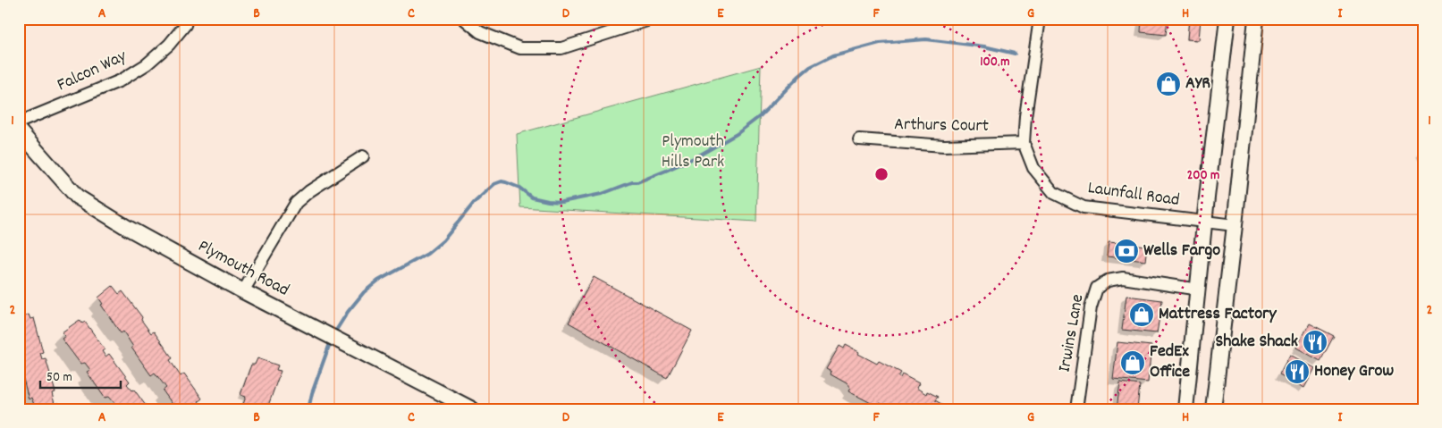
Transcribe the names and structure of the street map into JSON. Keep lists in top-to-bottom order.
{
  "streets": {
    "main road": ["Plymouth Road"],
    "street": [
      "Falcon Way",
      "Arthurs Court",
      "Launfall Road",
      "Irwins Lane"
    ]
  },
  "crossings": [
    ["Arthurs Court", "Launfall Road"]
  ],
  "parks": ["Plymouth Hills Park"],
  "places": {
    "shop": ["AYR", "Mattress Factory", "FedEx Office"],
    "bank": ["Wells Fargo"],
    "restaurant": ["Shake Shack", "Honey Grow"]
  },
  "scale_bar": "50 m",
  "grid": {
    "columns": [
      "A",
      "B",
      "C",
      "D",
      "E",
      "F",
      "G",
      "H",
      "I"
    ],
    "rows": ["1", "2"]
  },
  "rings": ["100 m", "200 m"]
}
